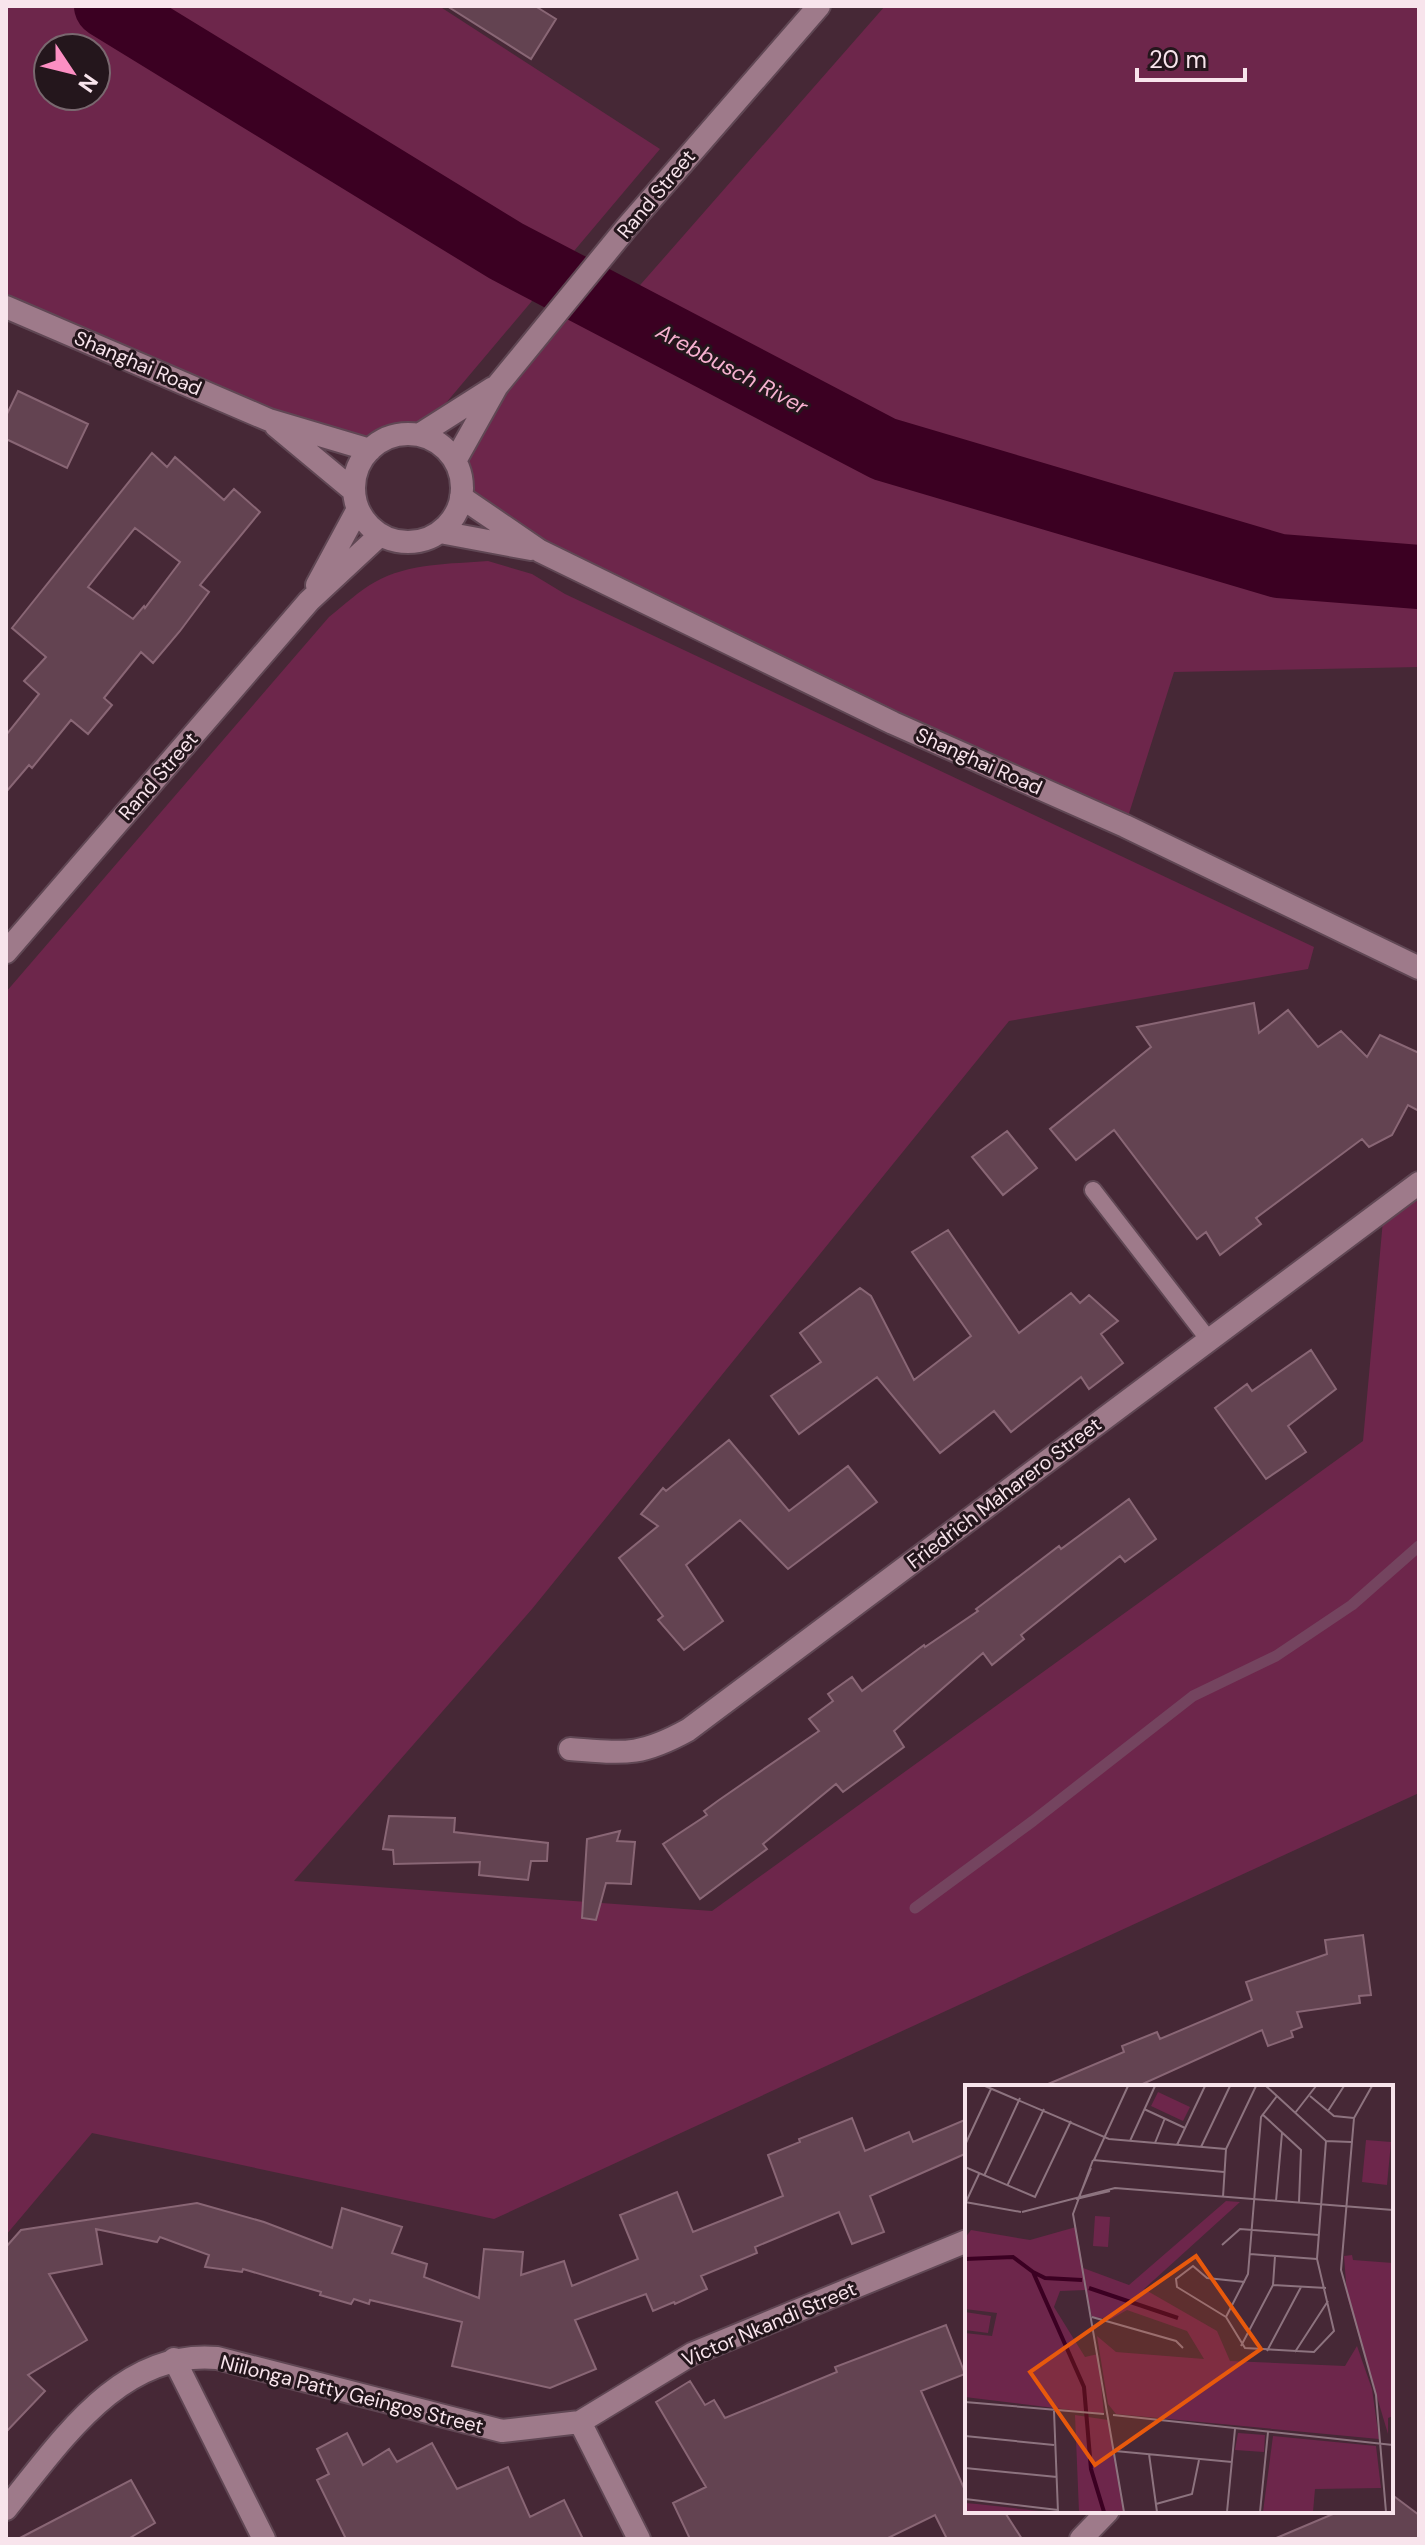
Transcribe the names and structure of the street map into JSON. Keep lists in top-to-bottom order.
{
  "streets": {
    "street": [
      "Rand Street",
      "Shanghai Road",
      "Friedrich Maharero Street",
      "Victor Nkandi Street",
      "Niilonga Patty Geingos Street"
    ]
  },
  "crossings": [
    ["Rand Street", "Shanghai Road"],
    ["Victor Nkandi Street", "Niilonga Patty Geingos Street"]
  ],
  "water": ["Arebbusch River"],
  "scale_bar": "20 m",
  "north": "bottom right"
}
